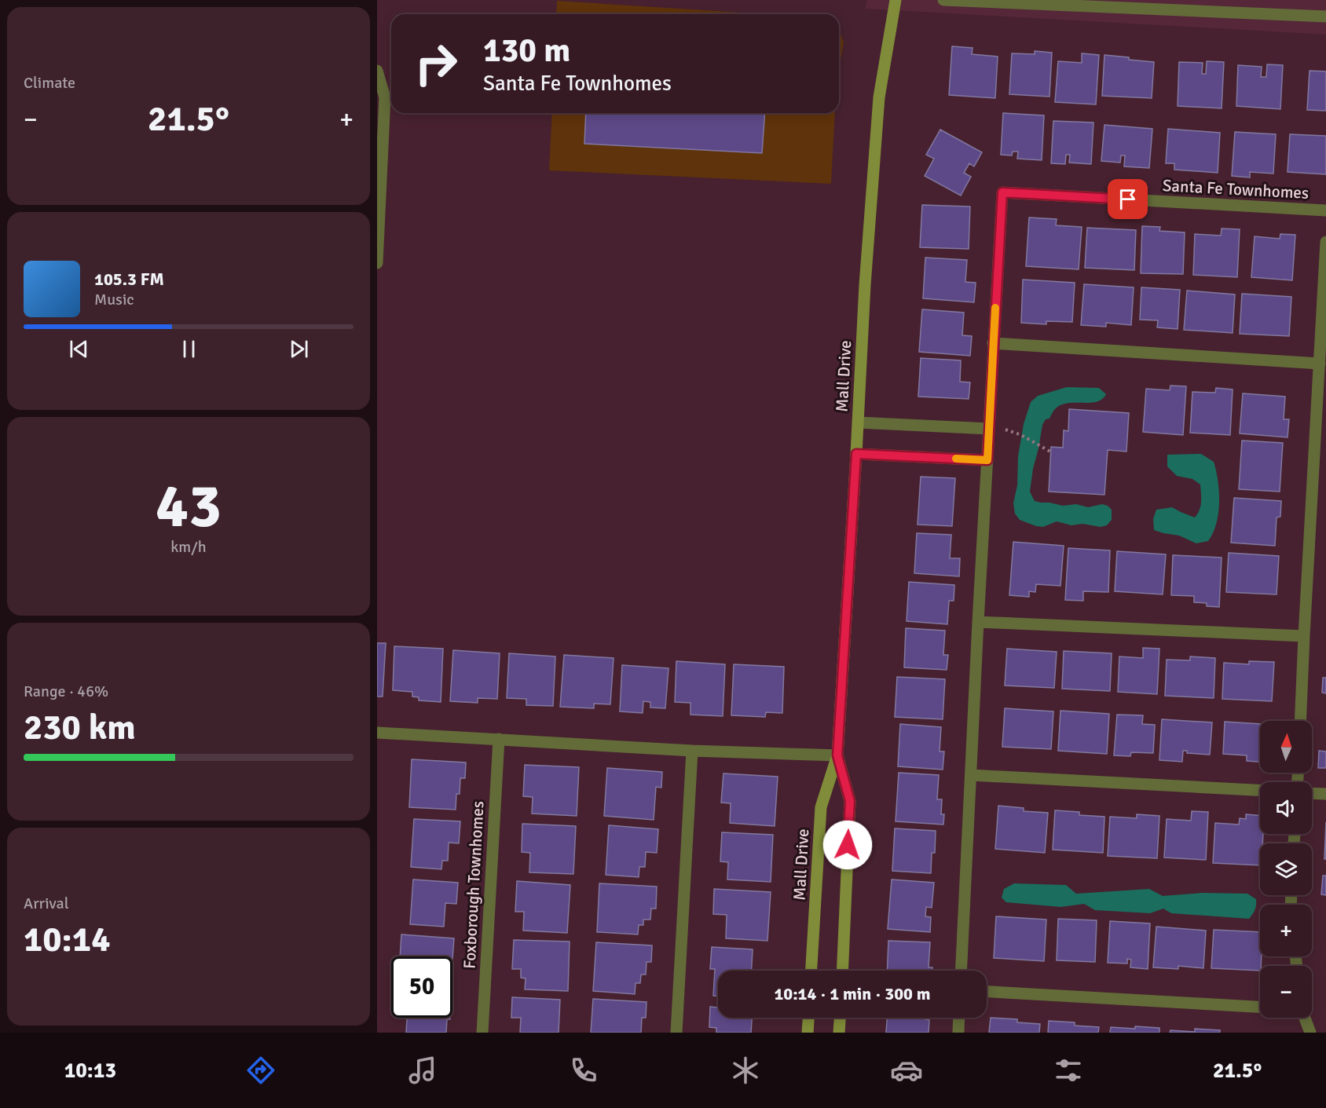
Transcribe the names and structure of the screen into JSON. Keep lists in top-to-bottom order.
{
  "streets": {
    "main road": ["Mall Drive"],
    "street": ["Santa Fe Townhomes", "Foxborough Townhomes"]
  },
  "north": "top",
  "page": {
    "tile": [
      "Climate",
      ["43", "km/h"],
      ["Range · 46%", "230 km"],
      ["Arrival", "10:14"]
    ],
    "turn": ["130 m", "Santa Fe Townhomes"],
    "heat": ["−", "21.5°", "+"],
    "song": ["105.3 FM", "Music"],
    "map_buttons": ["+", "−"],
    "limit": "50",
    "trip": "10:14 · 1 min · 300 m",
    "tabs": ["10:13", "21.5°"]
  }
}
